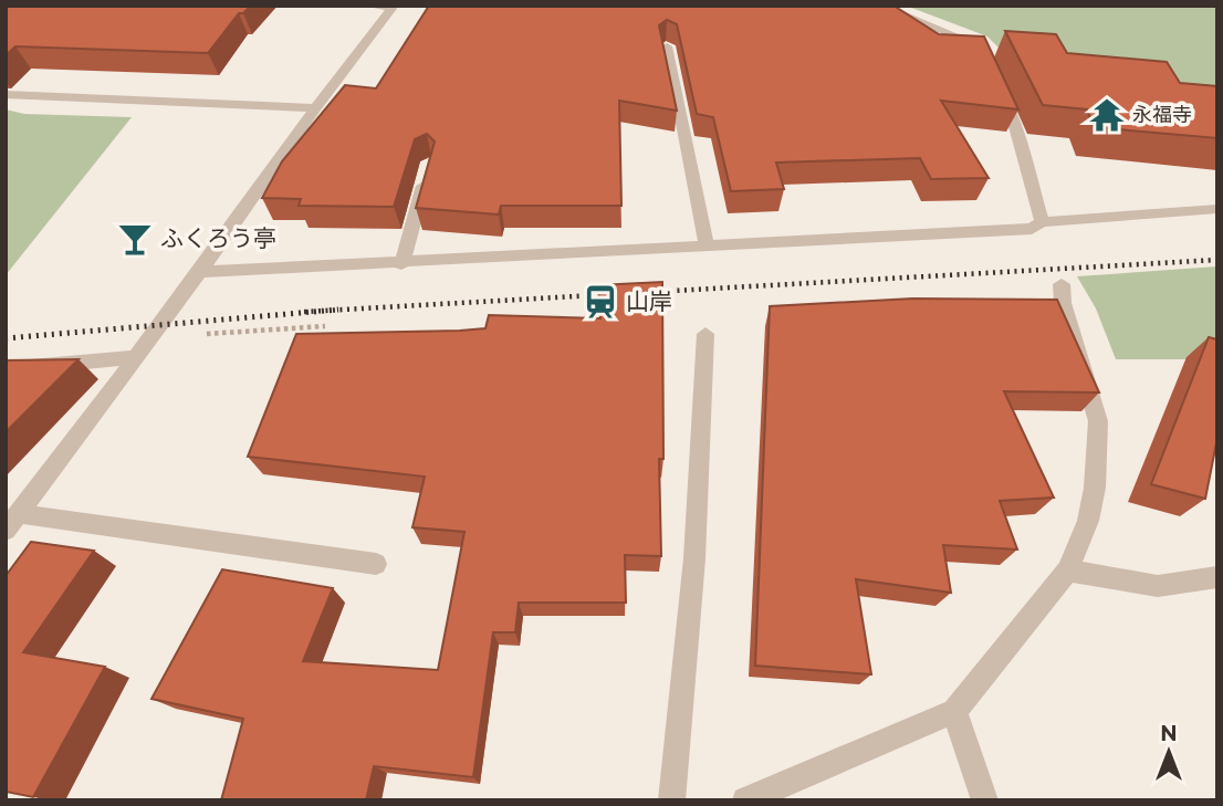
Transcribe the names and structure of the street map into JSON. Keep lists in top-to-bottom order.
{
  "places": {
    "temple": ["永福寺"],
    "bar": ["ふくろう亭"],
    "station": ["山岸"]
  },
  "north": "top"
}
